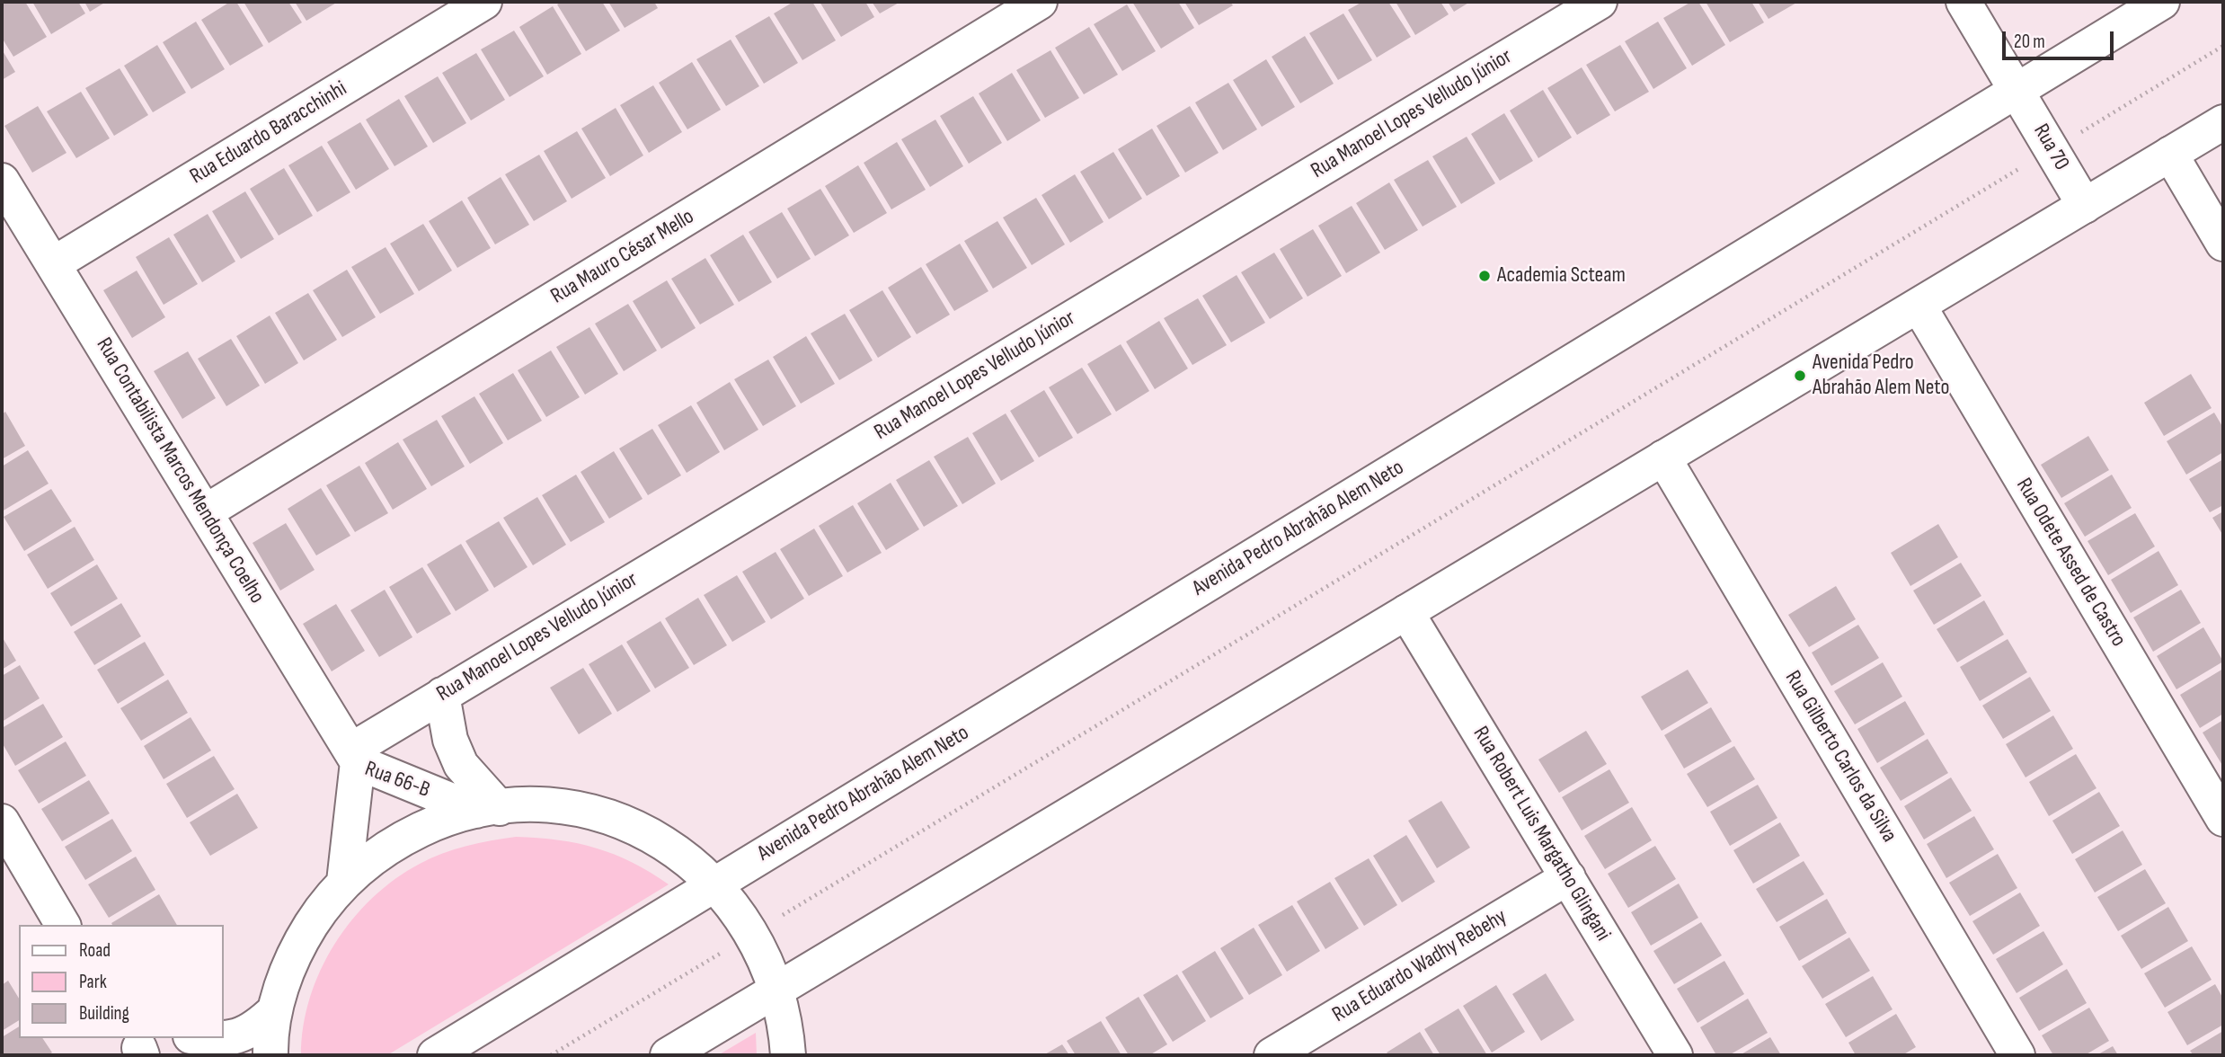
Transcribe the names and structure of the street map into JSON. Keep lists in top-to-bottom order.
{
  "streets": {
    "street": [
      "Rua Manoel Lopes Velludo Júnior",
      "Rua Eduardo Baracchinhi",
      "Rua 70",
      "Rua Mauro César Mello",
      "Rua Contabilista Marcos Mendonça Coelho",
      "Avenida Pedro Abrahão Alem Neto",
      "Rua Odete Assed de Castro",
      "Rua Gilberto Carlos da Silva",
      "Rua 66-B",
      "Rua Robert Luis Margatho Glingani",
      "Rua Eduardo Wadhy Rebehy"
    ]
  },
  "crossings": [
    ["Rua Manoel Lopes Velludo Júnior", "Rua Contabilista Marcos Mendonça Coelho"],
    ["Rua Manoel Lopes Velludo Júnior", "Rua 66-B"],
    ["Rua Eduardo Baracchinhi", "Rua Contabilista Marcos Mendonça Coelho"],
    ["Rua 70", "Avenida Pedro Abrahão Alem Neto"],
    ["Rua Mauro César Mello", "Rua Contabilista Marcos Mendonça Coelho"],
    ["Rua Contabilista Marcos Mendonça Coelho", "Rua 66-B"],
    ["Rua Robert Luis Margatho Glingani", "Rua Eduardo Wadhy Rebehy"]
  ],
  "places": ["Academia Scteam", "Avenida Pedro Abrahão Alem Neto"],
  "legend": ["Road", "Park", "Building"],
  "scale_bar": "20 m"
}
